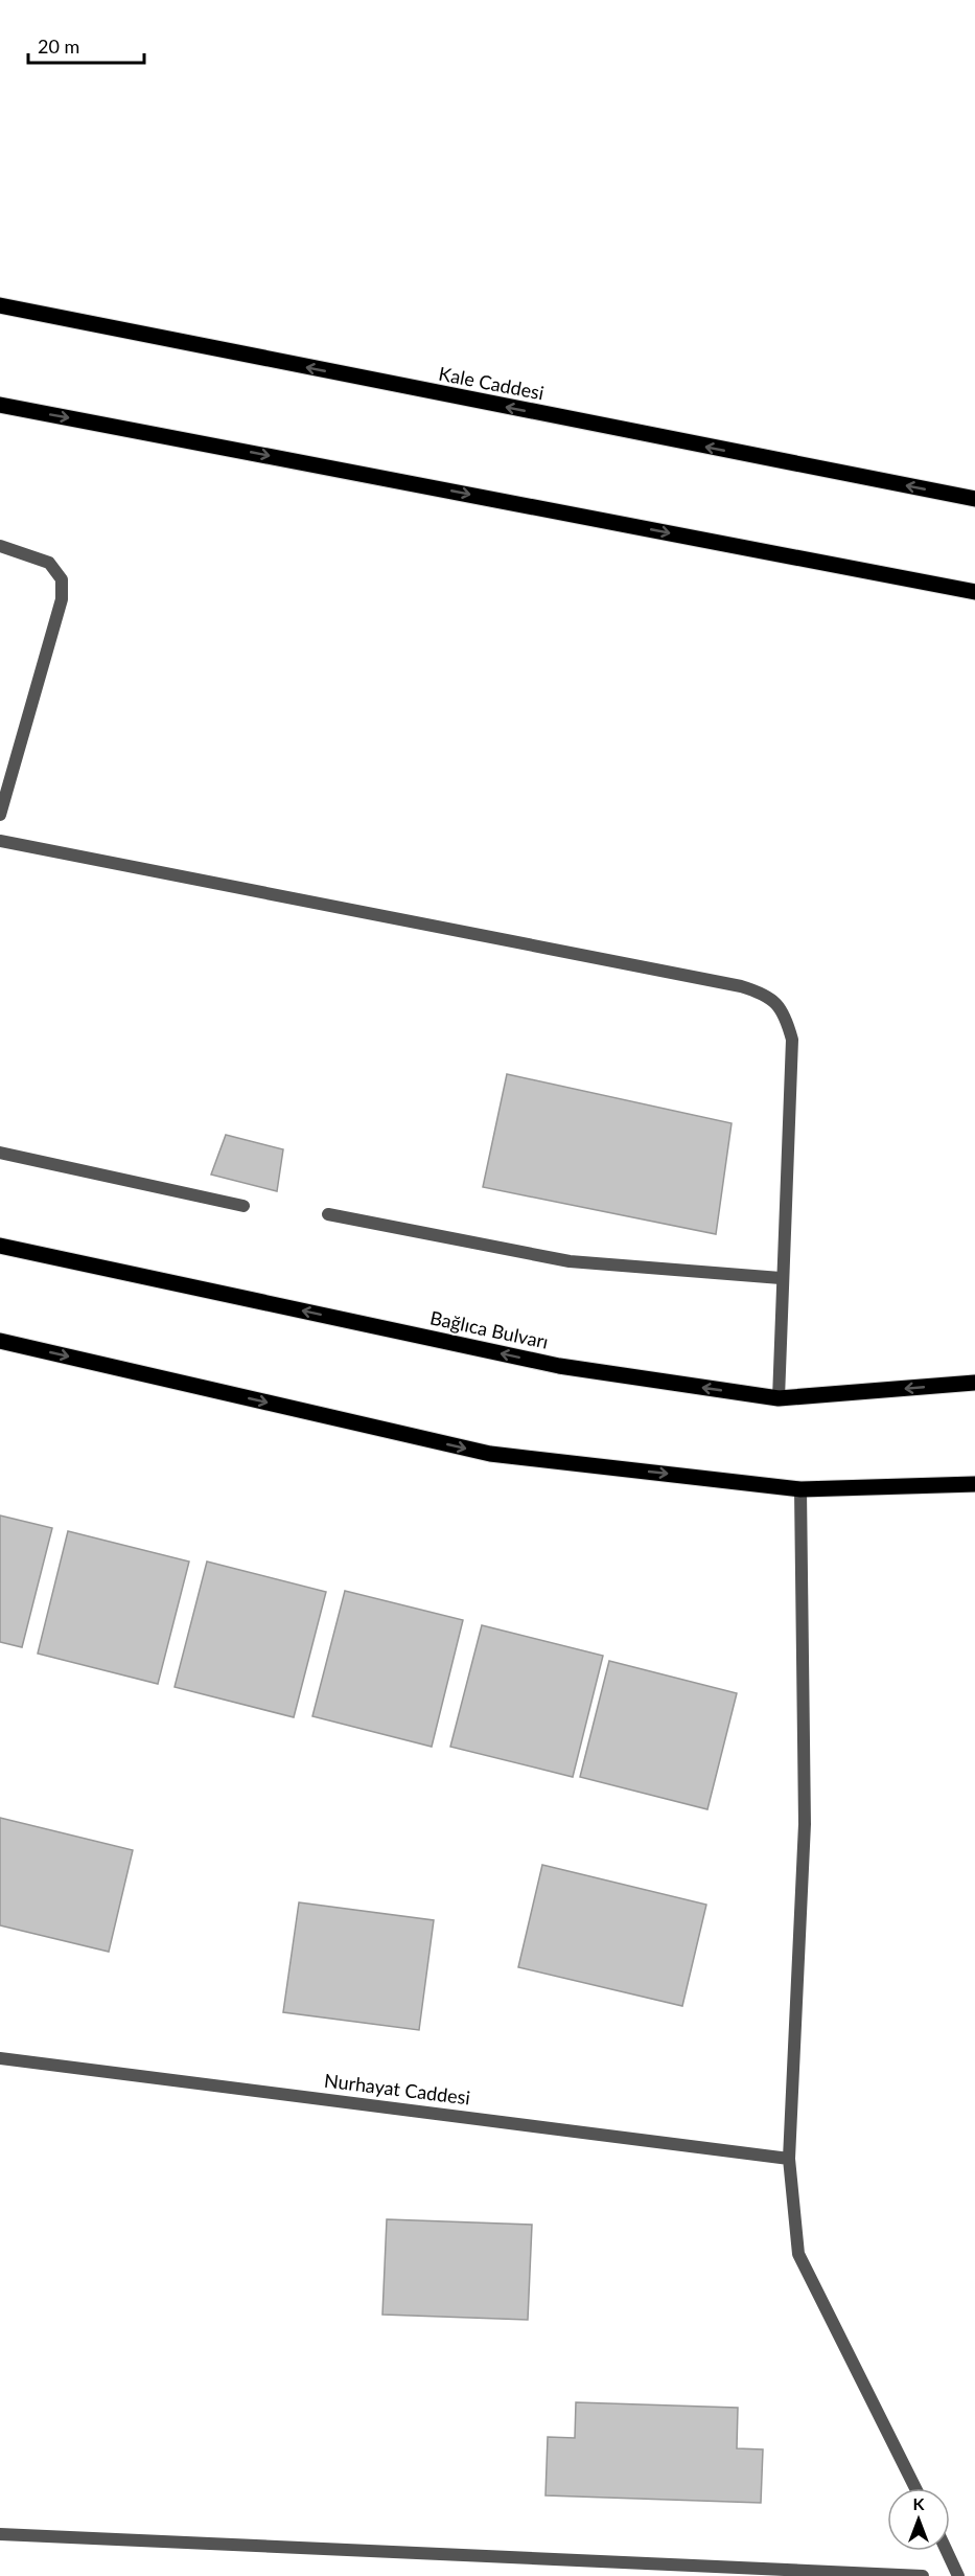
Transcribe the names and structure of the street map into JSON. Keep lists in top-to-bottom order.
{
  "streets": {
    "main road": ["Kale Caddesi", "Bağlıca Bulvarı"],
    "street": ["Nurhayat Caddesi"]
  },
  "scale_bar": "20 m",
  "north": "top"
}
